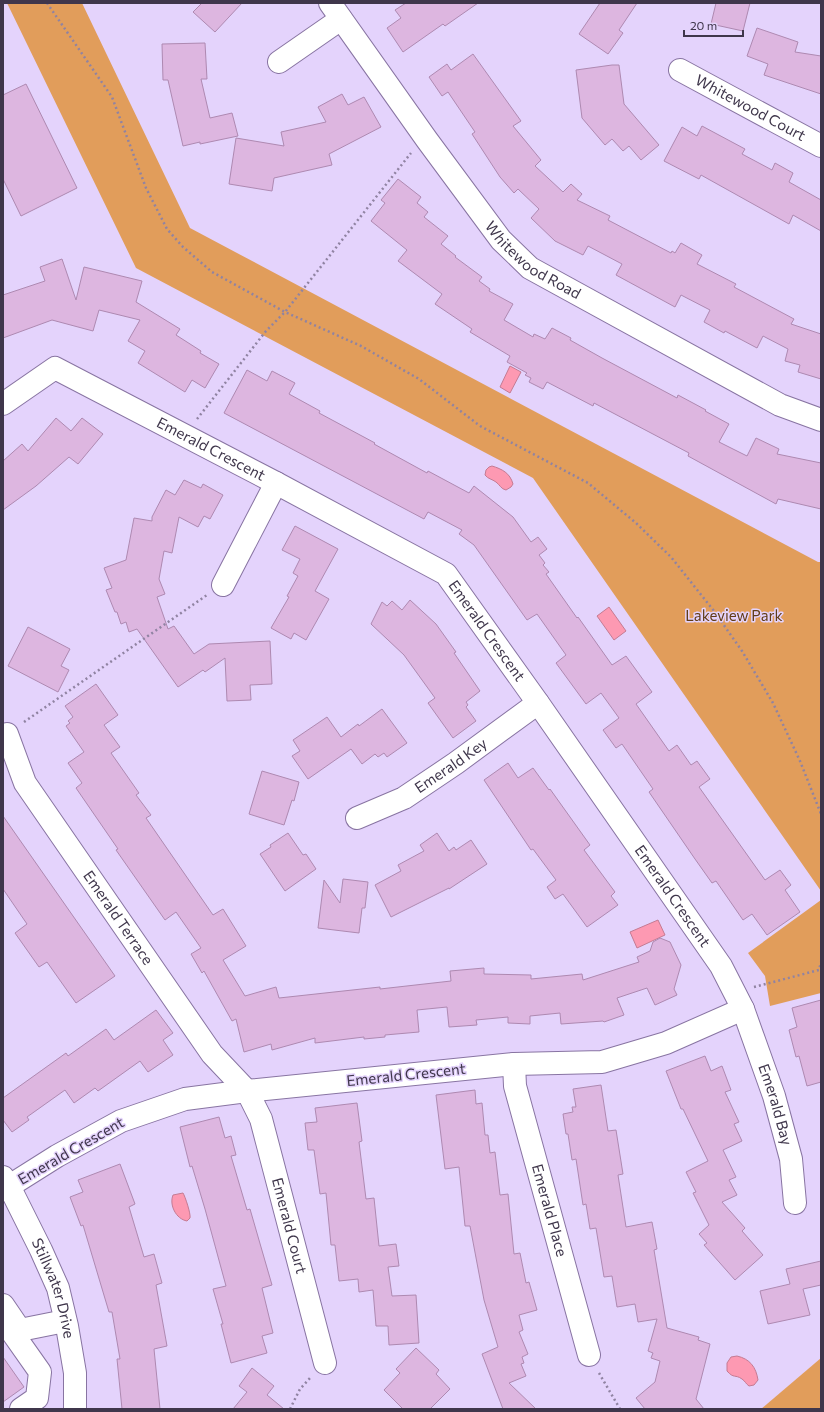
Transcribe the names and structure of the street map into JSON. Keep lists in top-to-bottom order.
{
  "streets": {
    "street": [
      "Whitewood Court",
      "Whitewood Road",
      "Emerald Crescent",
      "Emerald Key",
      "Emerald Terrace",
      "Emerald Bay",
      "Emerald Place",
      "Emerald Court",
      "Stillwater Drive"
    ]
  },
  "crossings": [
    ["Emerald Crescent", "Emerald Key"],
    ["Emerald Crescent", "Emerald Terrace"],
    ["Emerald Crescent", "Emerald Bay"],
    ["Emerald Crescent", "Emerald Place"],
    ["Emerald Crescent", "Emerald Court"],
    ["Emerald Crescent", "Stillwater Drive"],
    ["Emerald Terrace", "Emerald Court"]
  ],
  "parks": ["Lakeview Park"],
  "scale_bar": "20 m"
}
